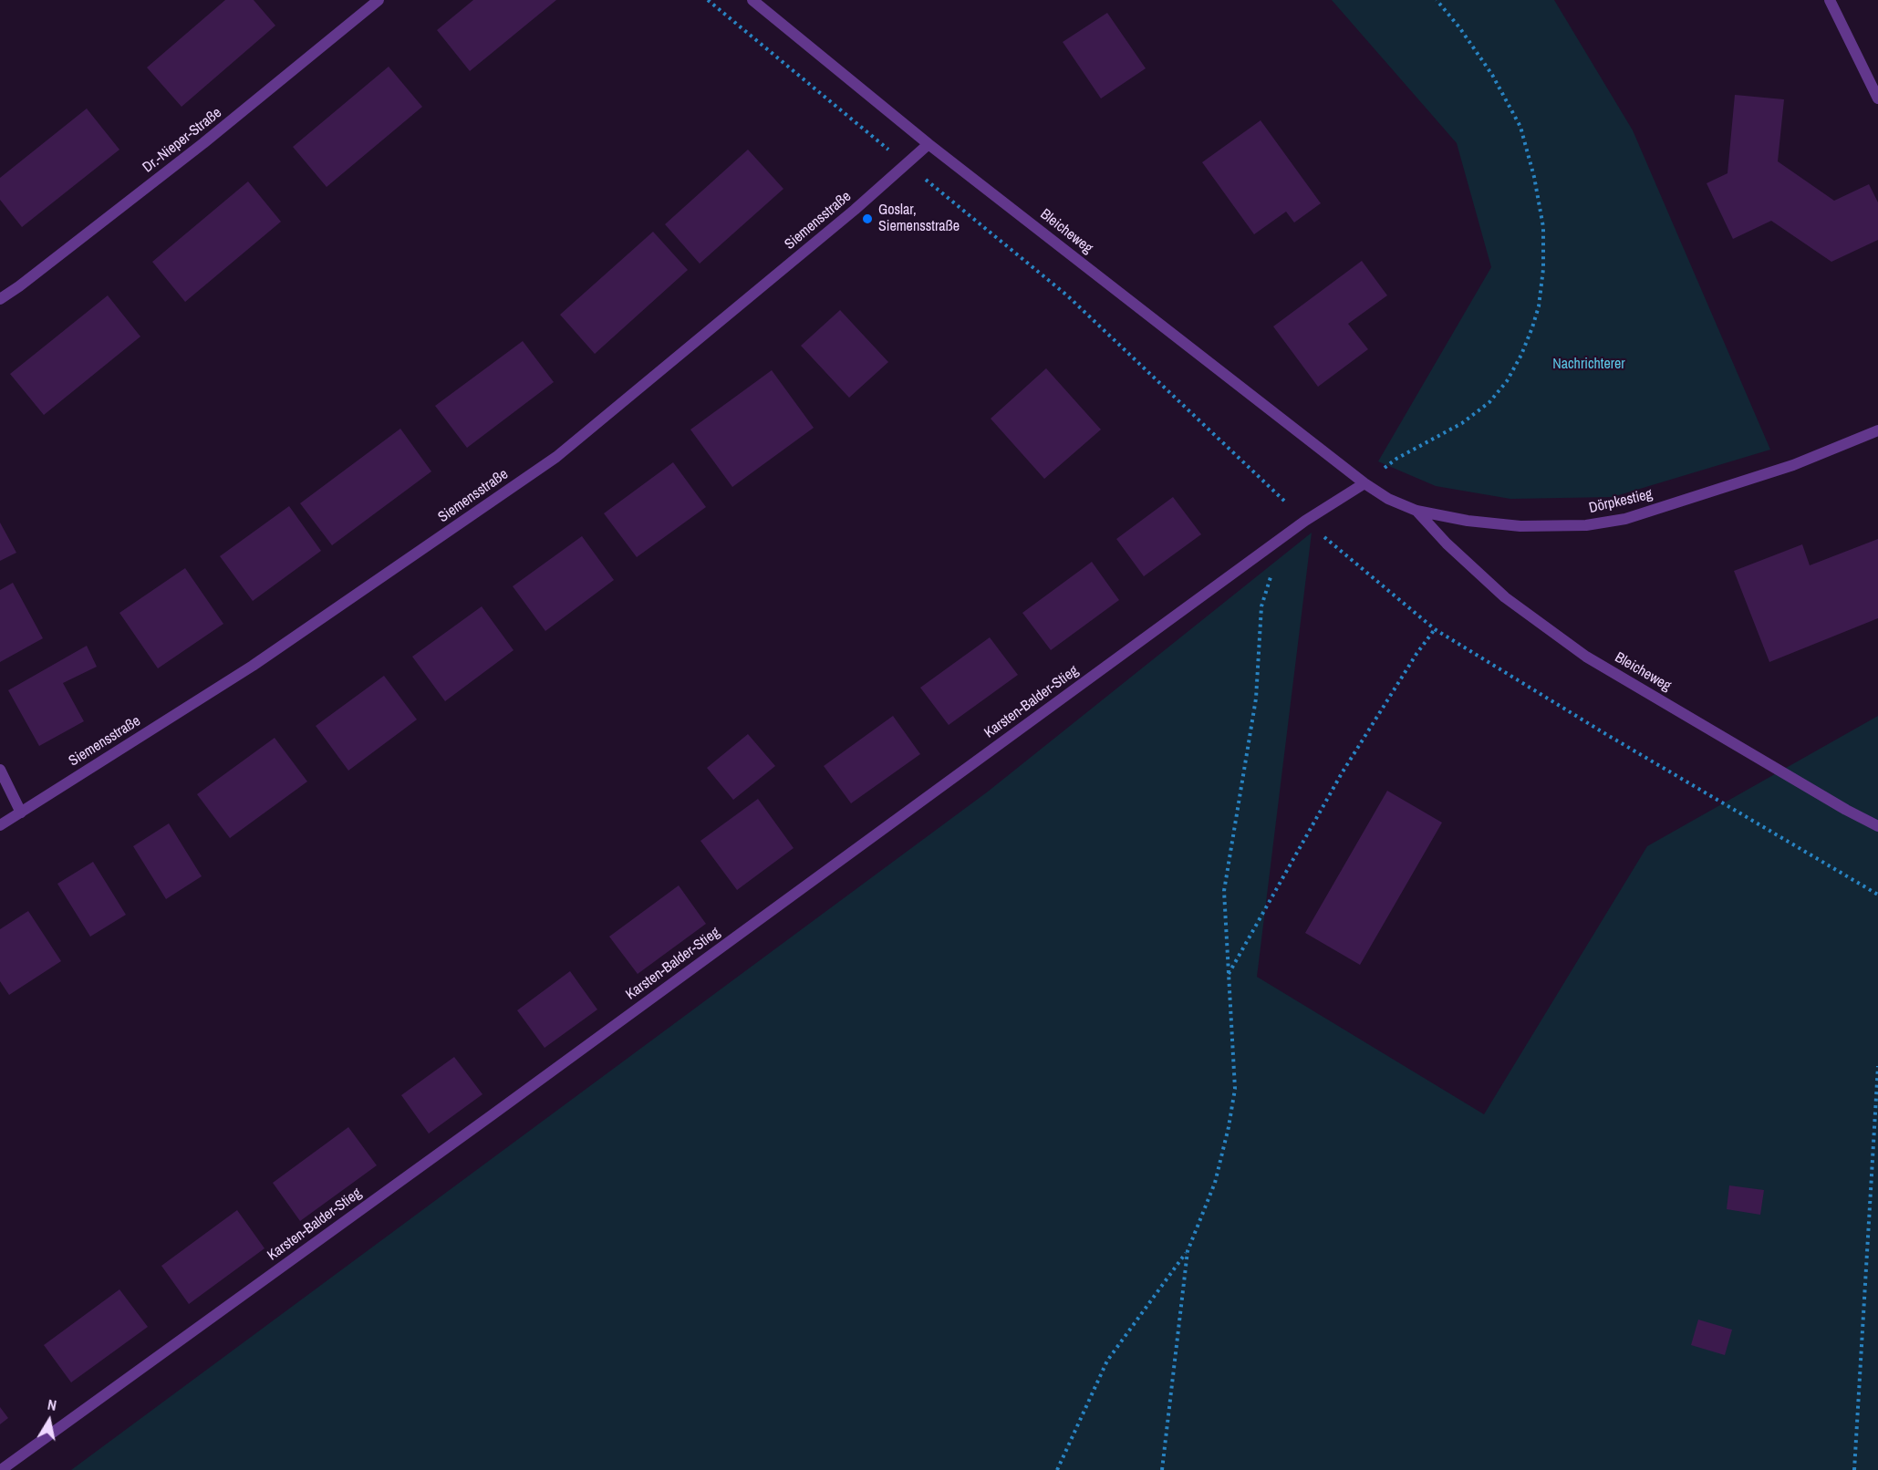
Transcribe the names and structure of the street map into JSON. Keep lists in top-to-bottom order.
{
  "streets": {
    "street": [
      "Dr.-Nieper-Straße",
      "Siemensstraße",
      "Bleicheweg",
      "Dörpkestieg",
      "Karsten-Balder-Stieg"
    ]
  },
  "crossings": [
    ["Siemensstraße", "Bleicheweg"],
    ["Bleicheweg", "Dörpkestieg"],
    ["Bleicheweg", "Karsten-Balder-Stieg"],
    ["Dörpkestieg", "Karsten-Balder-Stieg"]
  ],
  "parks": ["Nachrichterer"],
  "places": ["Goslar, Siemensstraße"],
  "north": "top"
}
